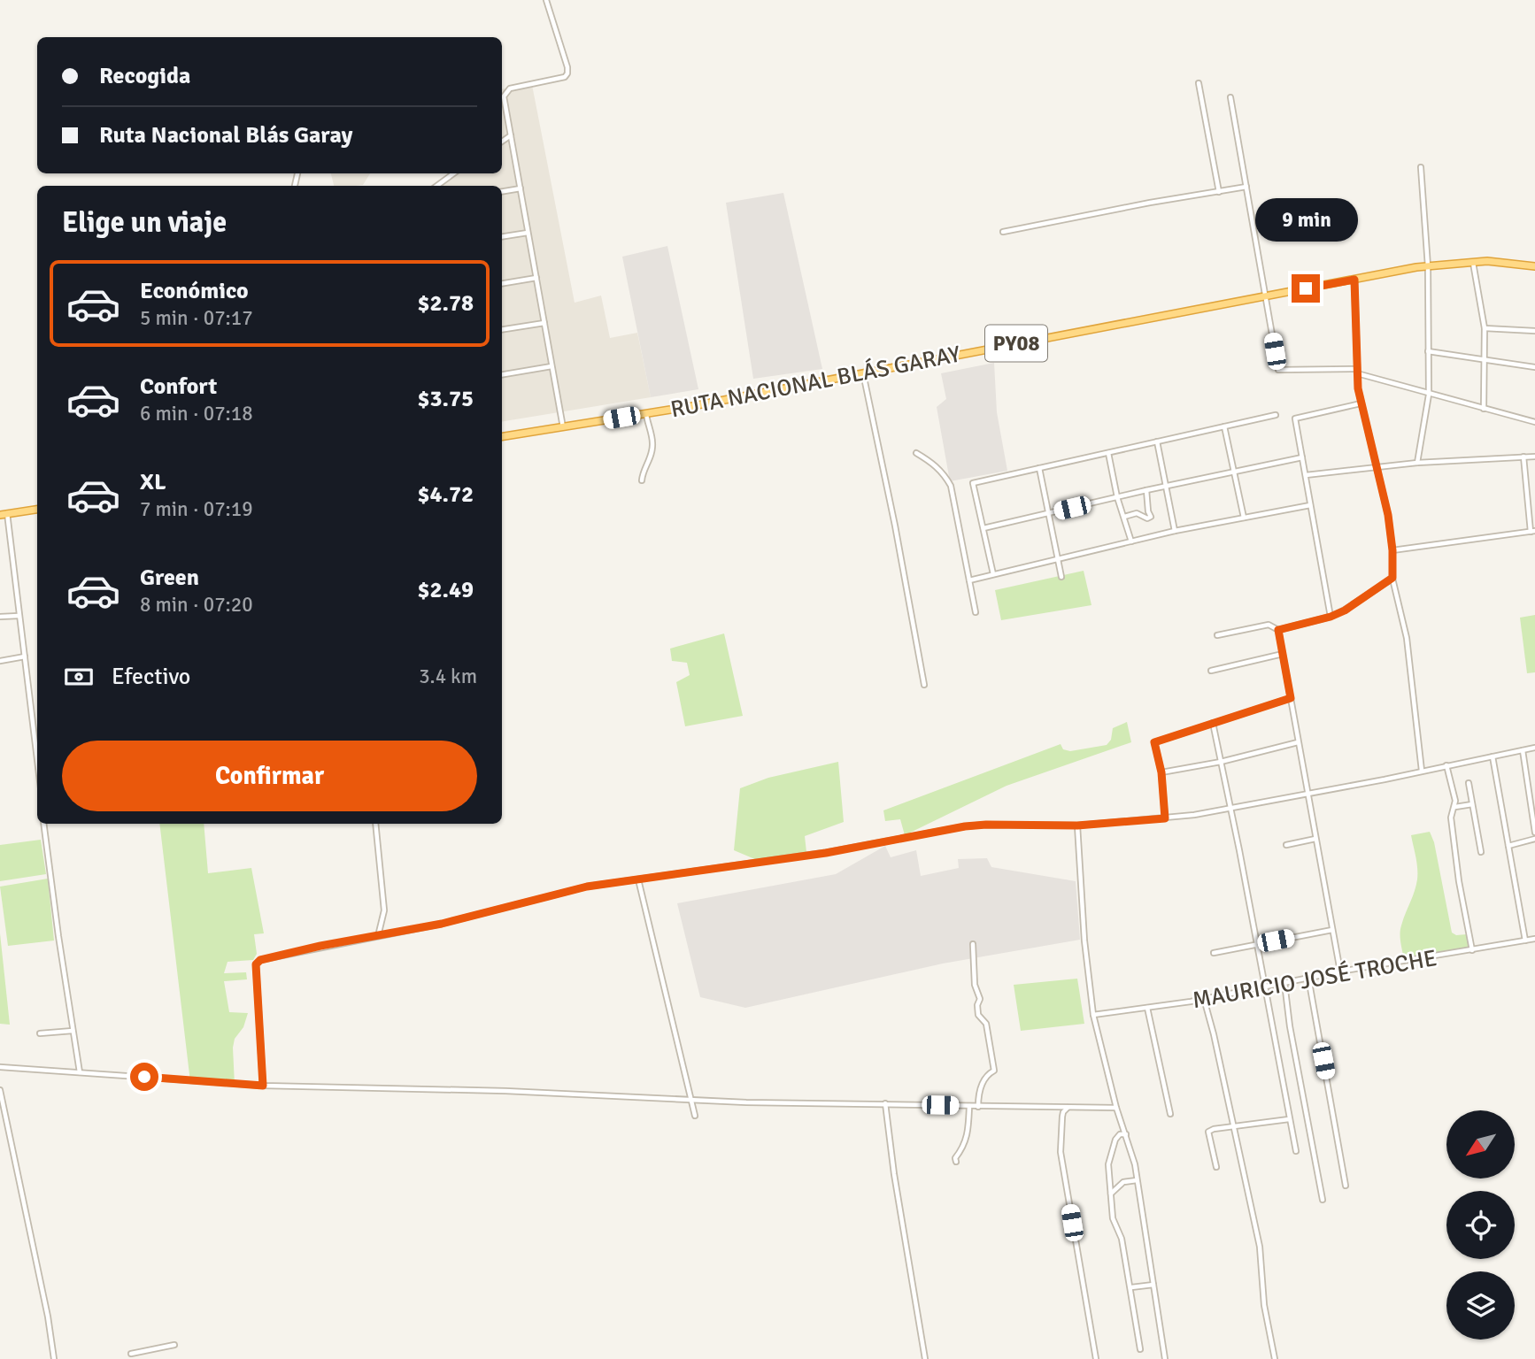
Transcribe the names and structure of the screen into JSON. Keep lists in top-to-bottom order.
{
  "streets": {
    "highway": ["PY08", "RUTA NACIONAL BLÁS GARAY"],
    "street": ["MAURICIO JOSÉ TROCHE"]
  },
  "north": "bottom left",
  "page": {
    "banner": ["Recogida", "Ruta Nacional Blás Garay"],
    "heading": "Elige un viaje",
    "bubble": "9 min",
    "list": [
      {
        "name": "Económico",
        "note": "5 min · 07:17",
        "value": "$2.78"
      },
      {
        "name": "Confort",
        "note": "6 min · 07:18",
        "value": "$3.75"
      },
      {
        "name": "XL",
        "note": "7 min · 07:19",
        "value": "$4.72"
      },
      {
        "name": "Green",
        "note": "8 min · 07:20",
        "value": "$2.49"
      }
    ],
    "pay": ["Efectivo", "3.4 km"],
    "buttons": "Confirmar"
  }
}
